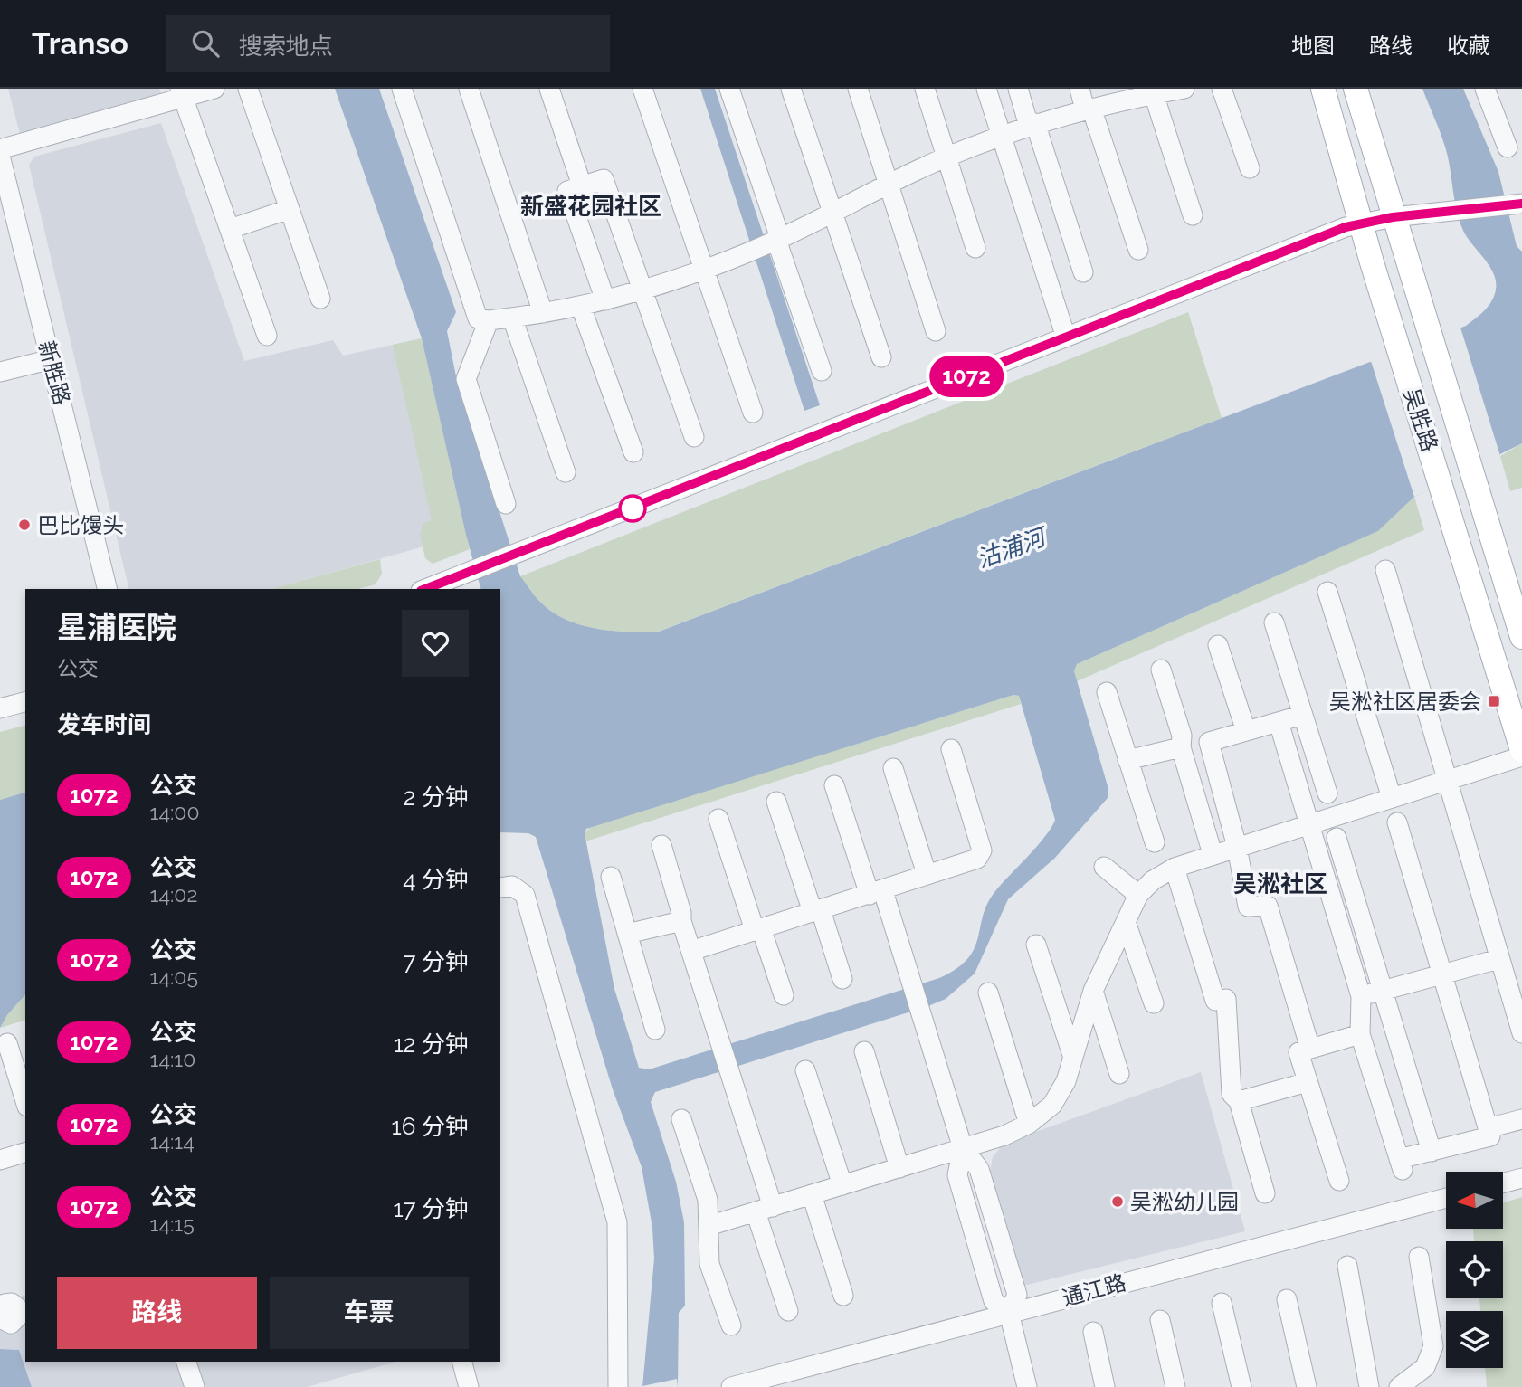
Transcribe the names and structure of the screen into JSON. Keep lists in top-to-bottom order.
{
  "streets": {
    "main road": ["吴胜路"],
    "street": ["新胜路", "通江路"]
  },
  "districts": ["新盛花园社区", "吴淞社区"],
  "water": ["沽浦河"],
  "places": {
    "other": ["巴比馒头", "吴淞幼儿园"],
    "transit": ["吴淞社区居委会"]
  },
  "lines": ["bus line 1072"],
  "north": "left",
  "page": {
    "header": "Transo",
    "search": "搜索地点",
    "nav": ["地图", "路线", "收藏"],
    "on_map": "1072",
    "heading": [
      ["星浦医院", "公交"],
      "发车时间"
    ],
    "list": [
      {
        "mark": "1072",
        "name": "公交",
        "note": "14:00",
        "value": "2 分钟"
      },
      {
        "mark": "1072",
        "name": "公交",
        "note": "14:02",
        "value": "4 分钟"
      },
      {
        "mark": "1072",
        "name": "公交",
        "note": "14:05",
        "value": "7 分钟"
      },
      {
        "mark": "1072",
        "name": "公交",
        "note": "14:10",
        "value": "12 分钟"
      },
      {
        "mark": "1072",
        "name": "公交",
        "note": "14:14",
        "value": "16 分钟"
      },
      {
        "mark": "1072",
        "name": "公交",
        "note": "14:15",
        "value": "17 分钟"
      }
    ],
    "buttons": ["路线", "车票"]
  }
}
